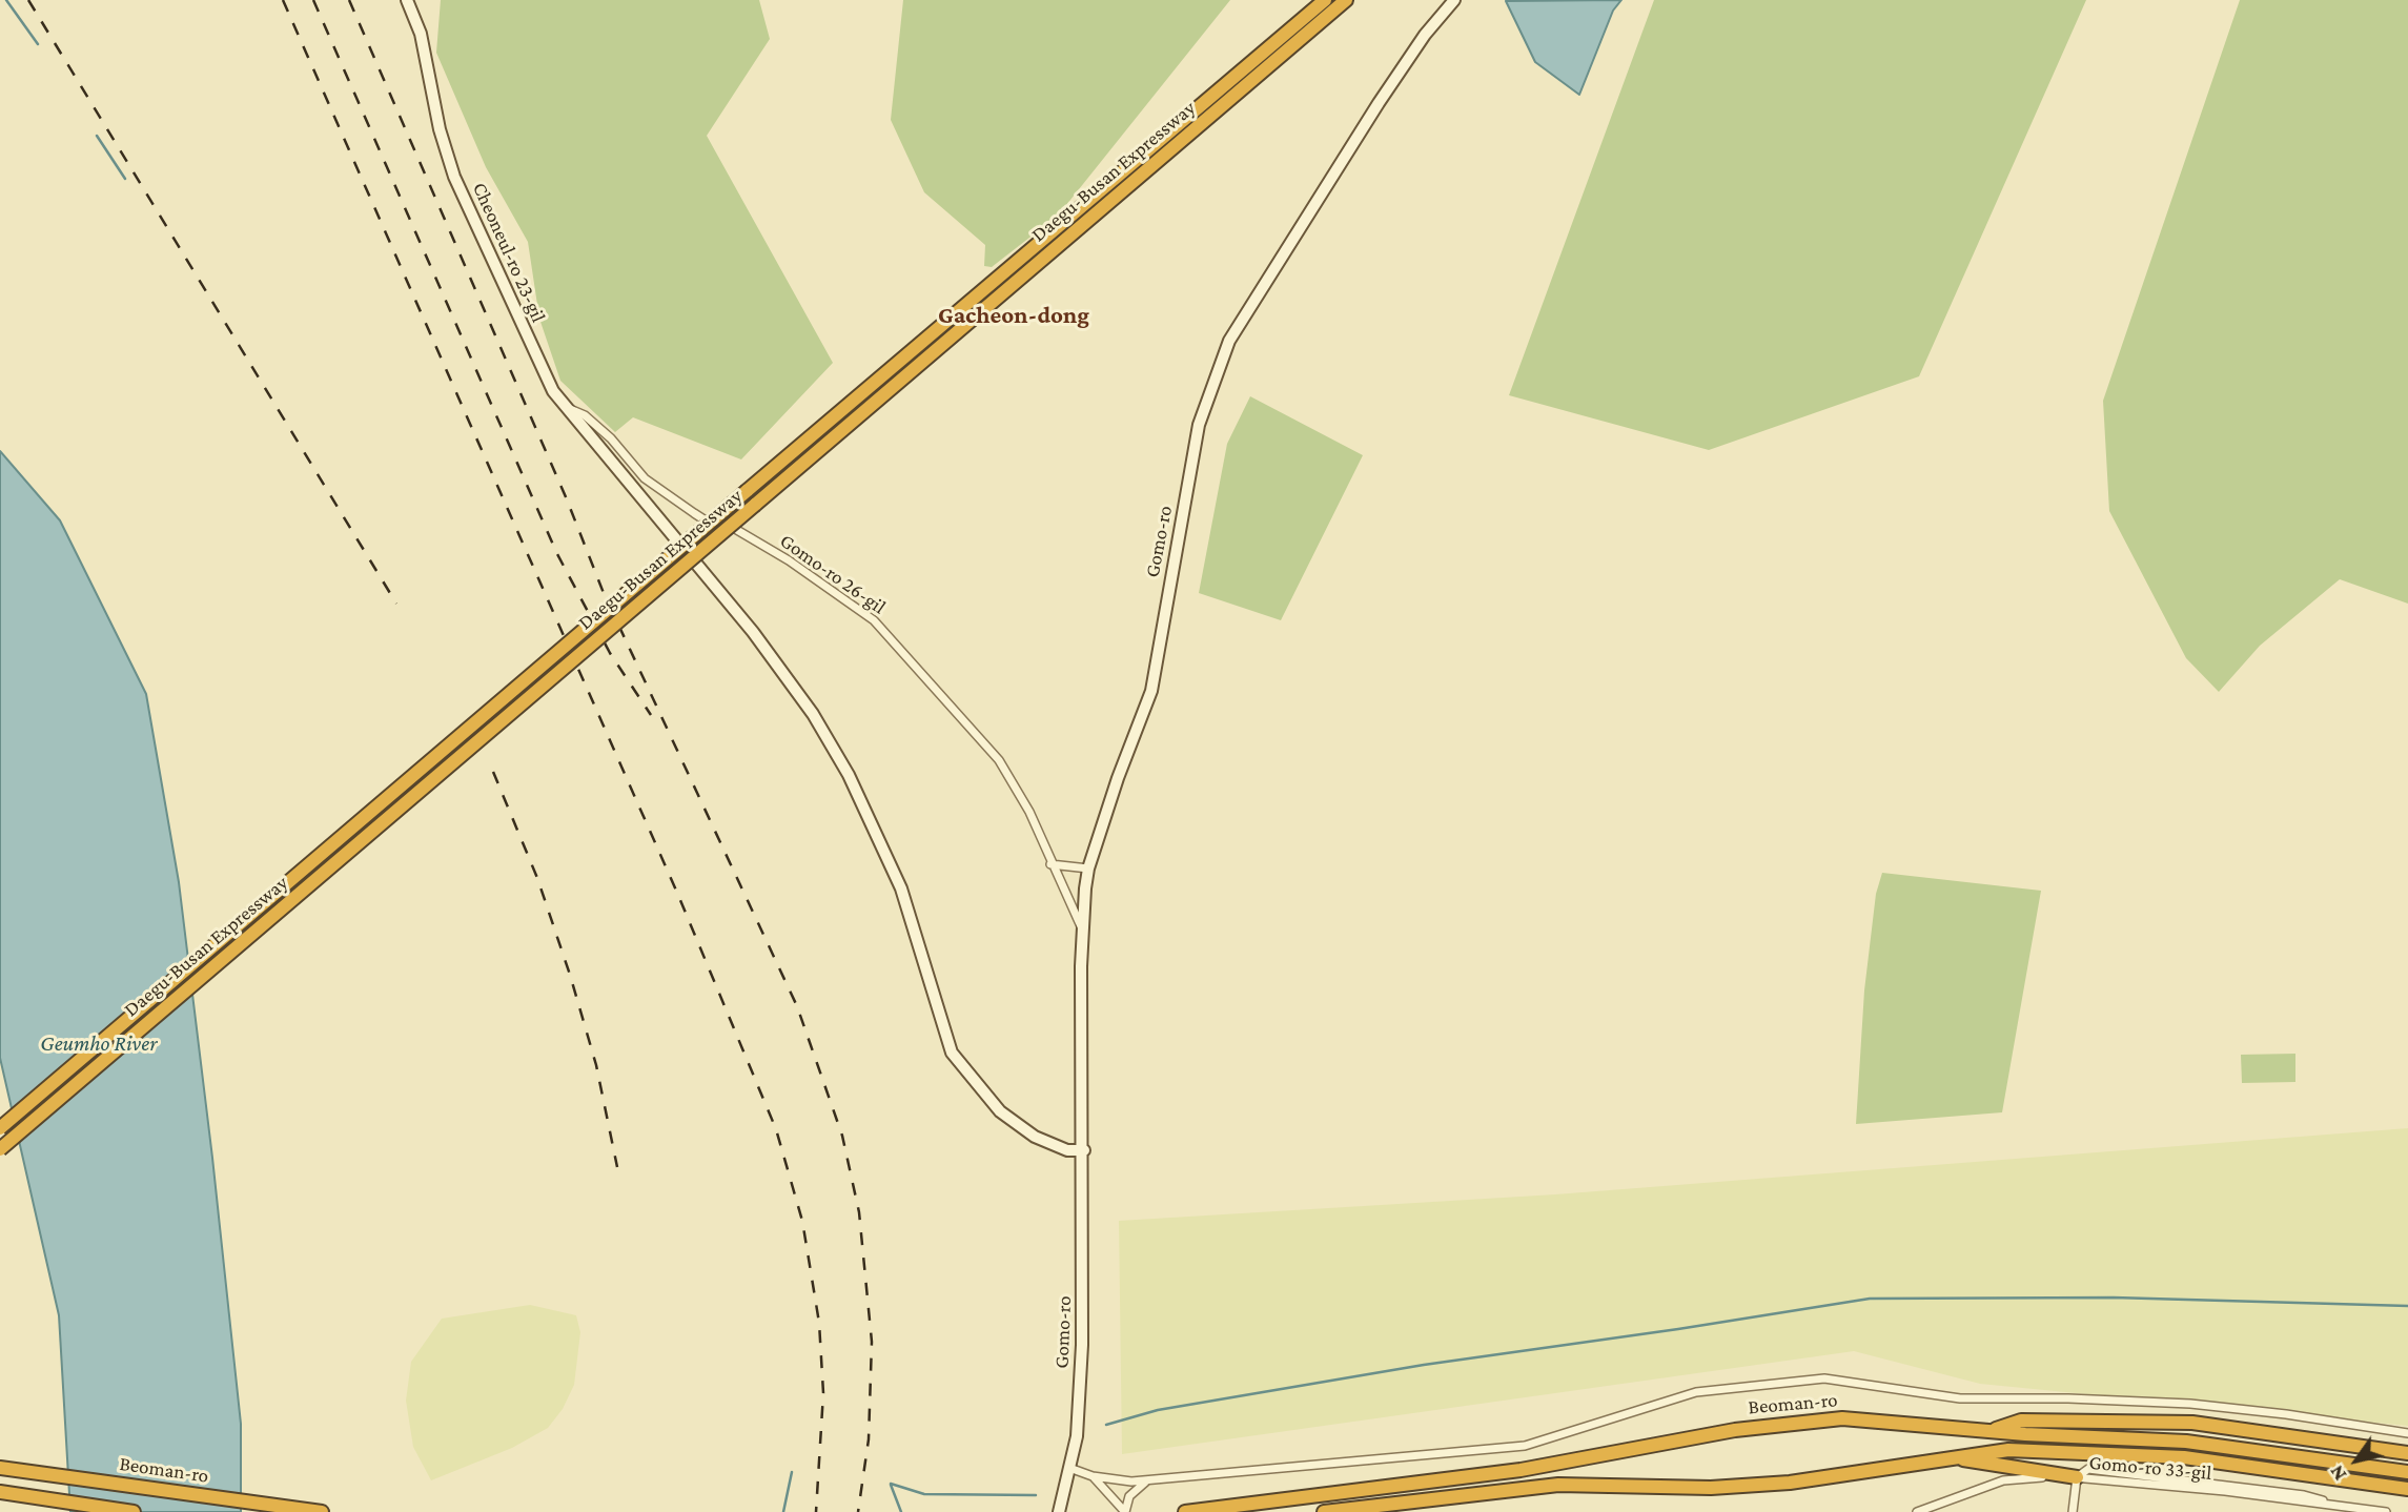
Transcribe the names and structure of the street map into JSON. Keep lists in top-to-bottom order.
{
  "streets": {
    "highway": ["Daegu-Busan Expressway", "Beoman-ro"],
    "main road": ["Cheoneul-ro 23-gil", "Gomo-ro"],
    "street": ["Gomo-ro 26-gil", "Gomo-ro 33-gil"]
  },
  "crossings": [
    ["Cheoneul-ro 23-gil", "Gomo-ro"],
    ["Cheoneul-ro 23-gil", "Gomo-ro 26-gil"],
    ["Gomo-ro", "Gomo-ro 26-gil"]
  ],
  "districts": ["Gacheon-dong"],
  "water": ["Geumho River"],
  "north": "bottom left"
}
